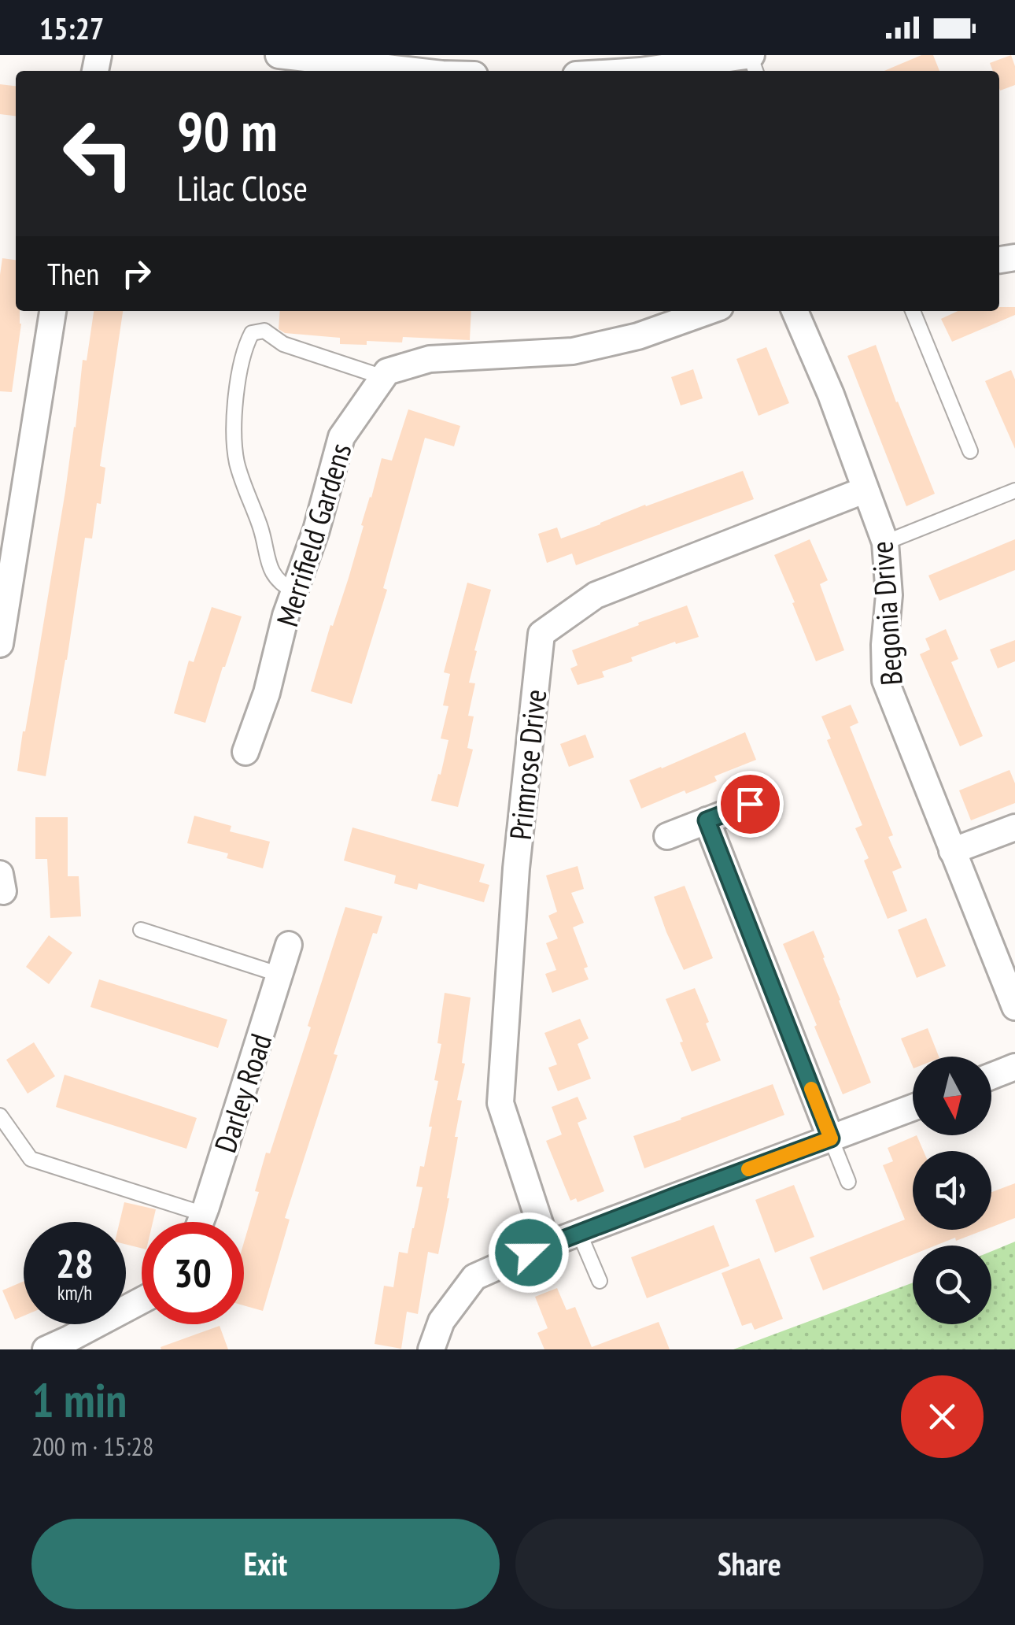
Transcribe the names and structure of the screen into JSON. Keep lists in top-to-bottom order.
{
  "streets": {
    "street": [
      "Merrifield Gardens",
      "Begonia Drive",
      "Primrose Drive",
      "Darley Road"
    ]
  },
  "crossings": [
    ["Begonia Drive", "Primrose Drive"]
  ],
  "north": "bottom",
  "page": {
    "status": "15:27",
    "turn": ["90 m", "Lilac Close"],
    "then": "Then",
    "speed": "28 km/h",
    "limit": "30",
    "heading": ["1 min", "200 m · 15:28"],
    "buttons": ["Exit", "Share"]
  }
}
